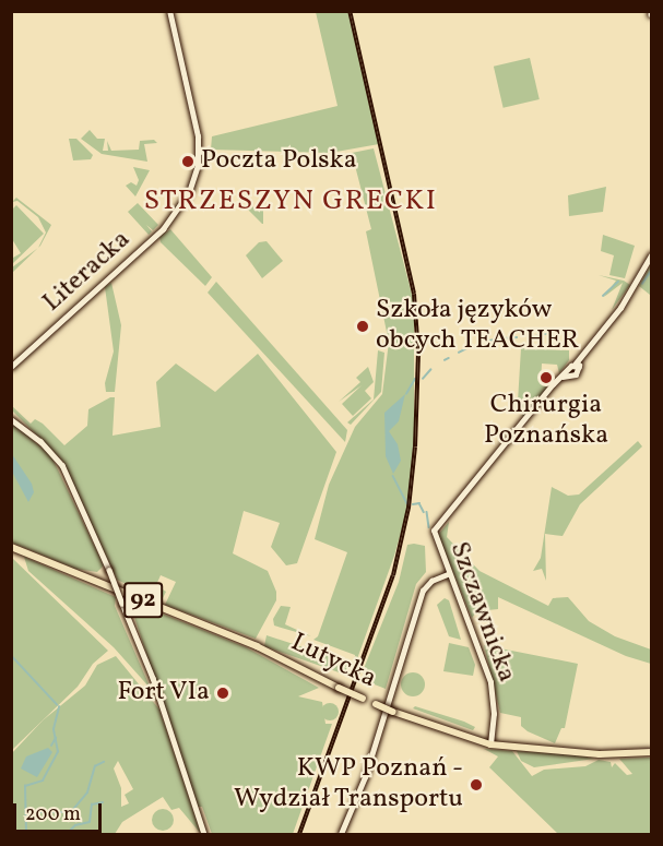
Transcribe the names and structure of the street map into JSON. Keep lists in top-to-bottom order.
{
  "streets": {
    "main road": ["92", "Lutycka"],
    "street": ["Literacka", "Szczawnicka"]
  },
  "crossings": [
    ["Szczawnicka", "Lutycka"]
  ],
  "districts": ["STRZESZYN GRECKI"],
  "places": [
    "Poczta Polska",
    "Szkoła języków obcych TEACHER",
    "Chirurgia Poznańska",
    "Fort VIa",
    "KWP Poznań - Wydział Transportu"
  ],
  "scale_bar": "200 m"
}
